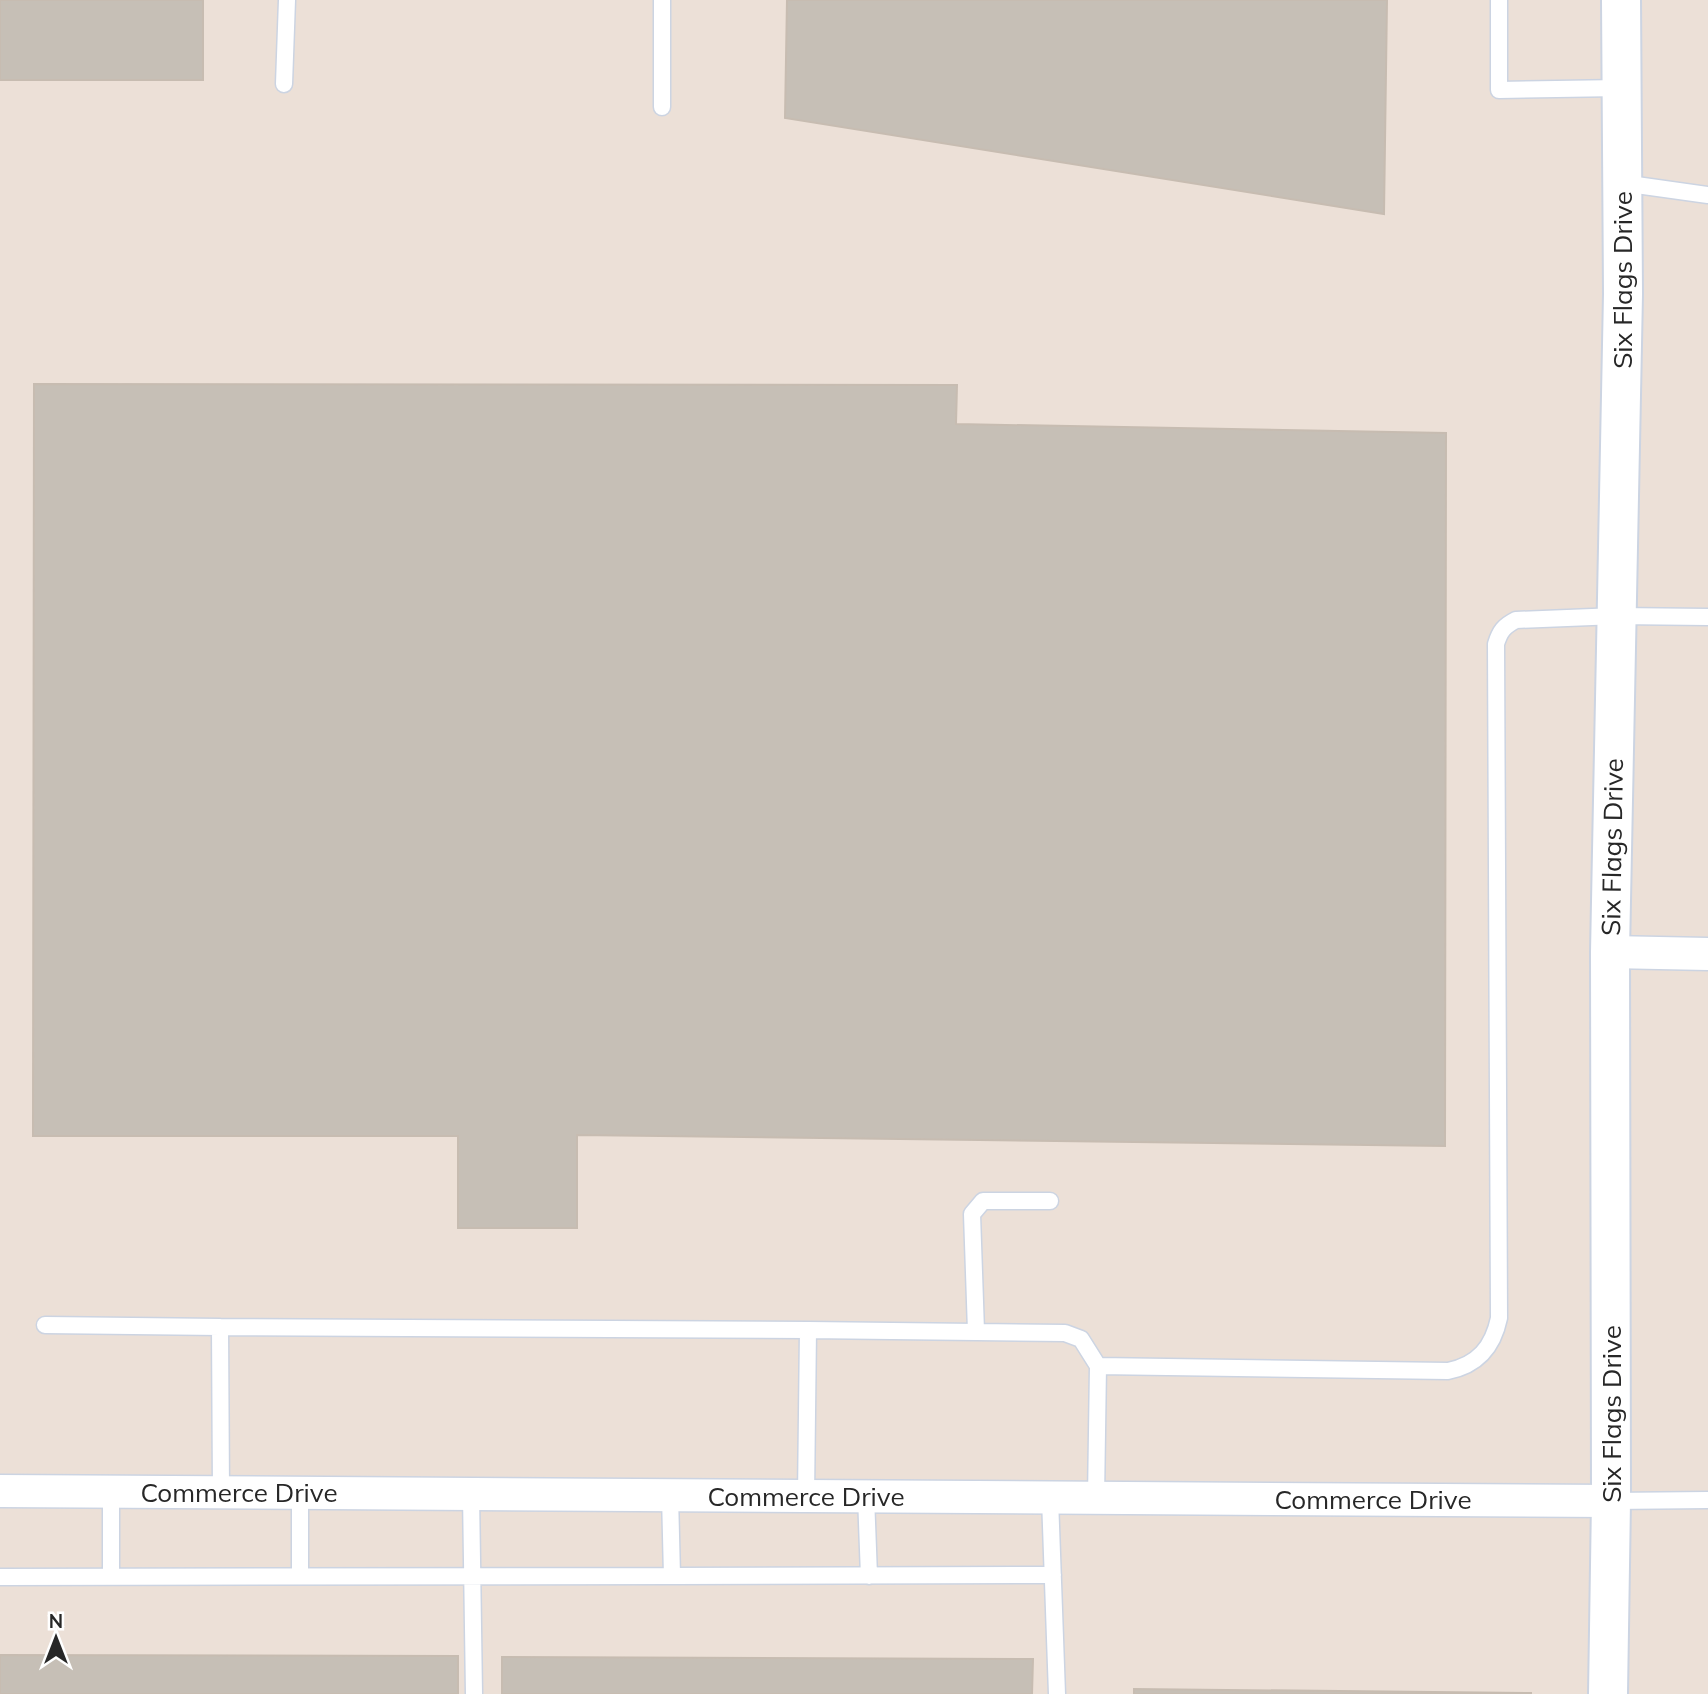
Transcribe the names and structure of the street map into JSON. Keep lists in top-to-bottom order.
{
  "streets": {
    "street": ["Six Flags Drive", "Commerce Drive"]
  },
  "crossings": [
    ["Six Flags Drive", "Commerce Drive"]
  ],
  "north": "top"
}
